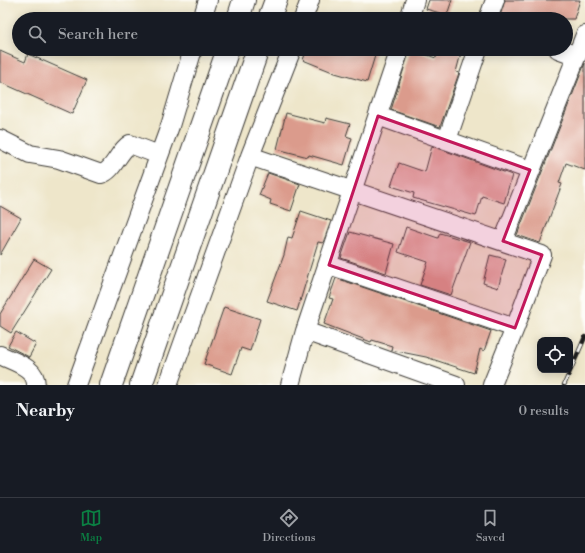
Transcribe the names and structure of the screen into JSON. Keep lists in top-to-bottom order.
{
  "page": {
    "search": "Search here",
    "heading": ["Nearby", "0 results"],
    "nav": ["Map", "Directions", "Saved"]
  }
}
